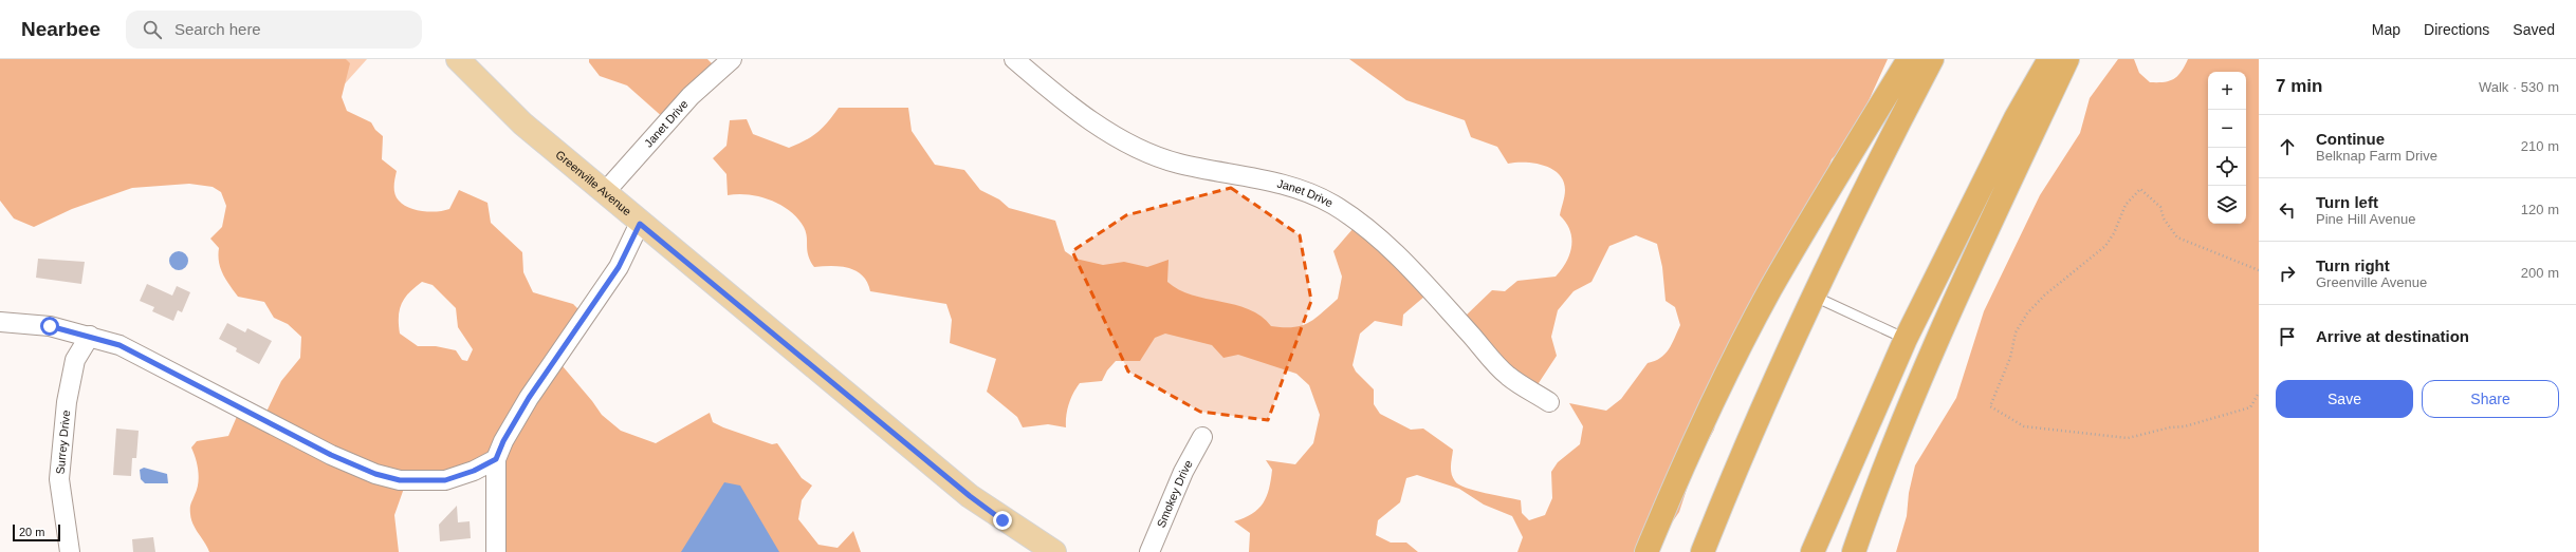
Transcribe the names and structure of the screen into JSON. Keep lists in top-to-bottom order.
{
  "streets": {
    "main road": ["Greenville Avenue"],
    "street": ["Janet Drive", "Surrey Drive", "Smokey Drive"]
  },
  "crossings": [
    ["Janet Drive", "Greenville Avenue"]
  ],
  "scale_bar": "20 m",
  "page": {
    "header": "Nearbee",
    "search": "Search here",
    "nav": ["Map", "Directions", "Saved"],
    "heading": ["7 min", "Walk · 530 m"],
    "map_buttons": ["+", "−"],
    "list": [
      ["Continue", "Belknap Farm Drive", "210 m"],
      ["Turn left", "Pine Hill Avenue", "120 m"],
      ["Turn right", "Greenville Avenue", "200 m"],
      "Arrive at destination"
    ],
    "buttons": ["Save", "Share"],
    "scale": "20 m"
  }
}
